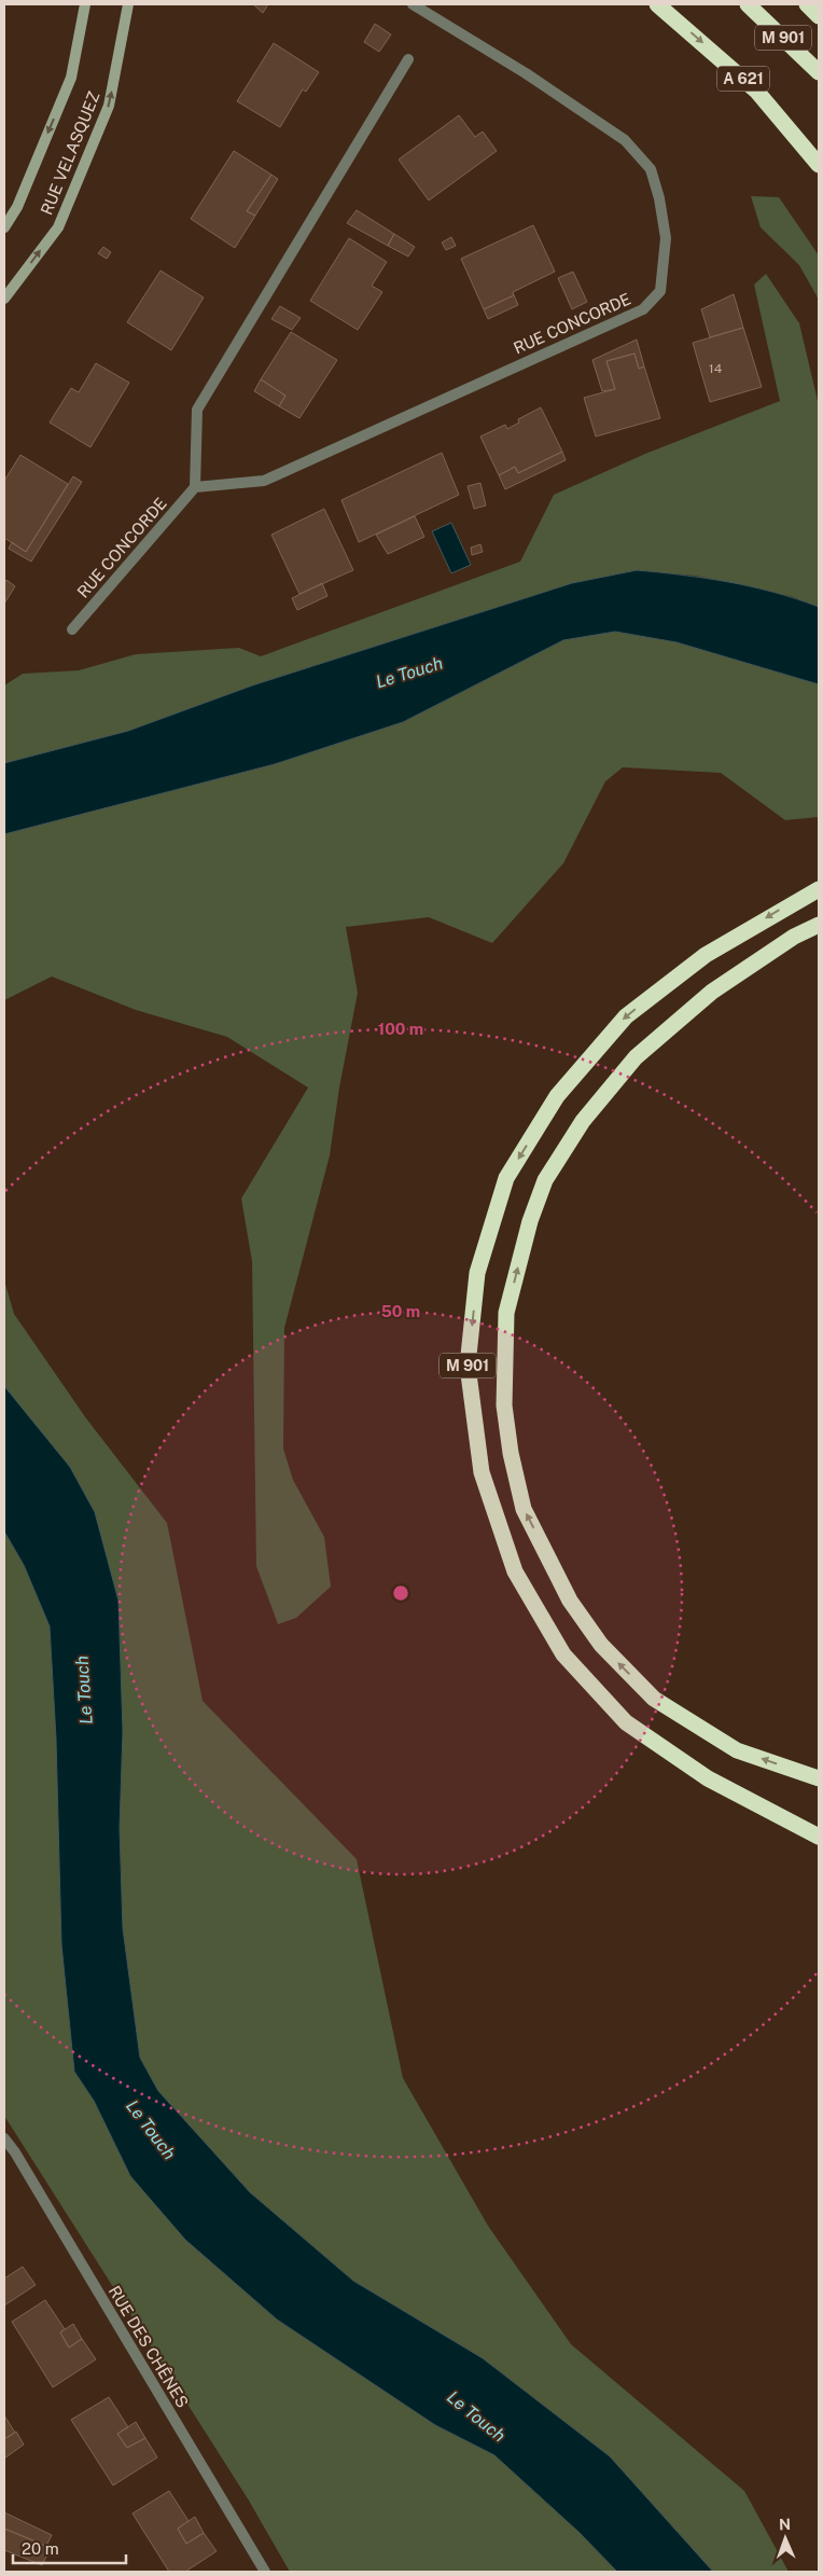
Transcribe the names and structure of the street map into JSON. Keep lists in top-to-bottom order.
{
  "streets": {
    "highway": ["M 901", "A 621"],
    "street": ["RUE VELASQUEZ", "RUE CONCORDE", "RUE DES CHÊNES"]
  },
  "water": ["Le Touch"],
  "house_numbers": ["14"],
  "scale_bar": "20 m",
  "north": "top",
  "rings": ["100 m", "50 m"]
}
